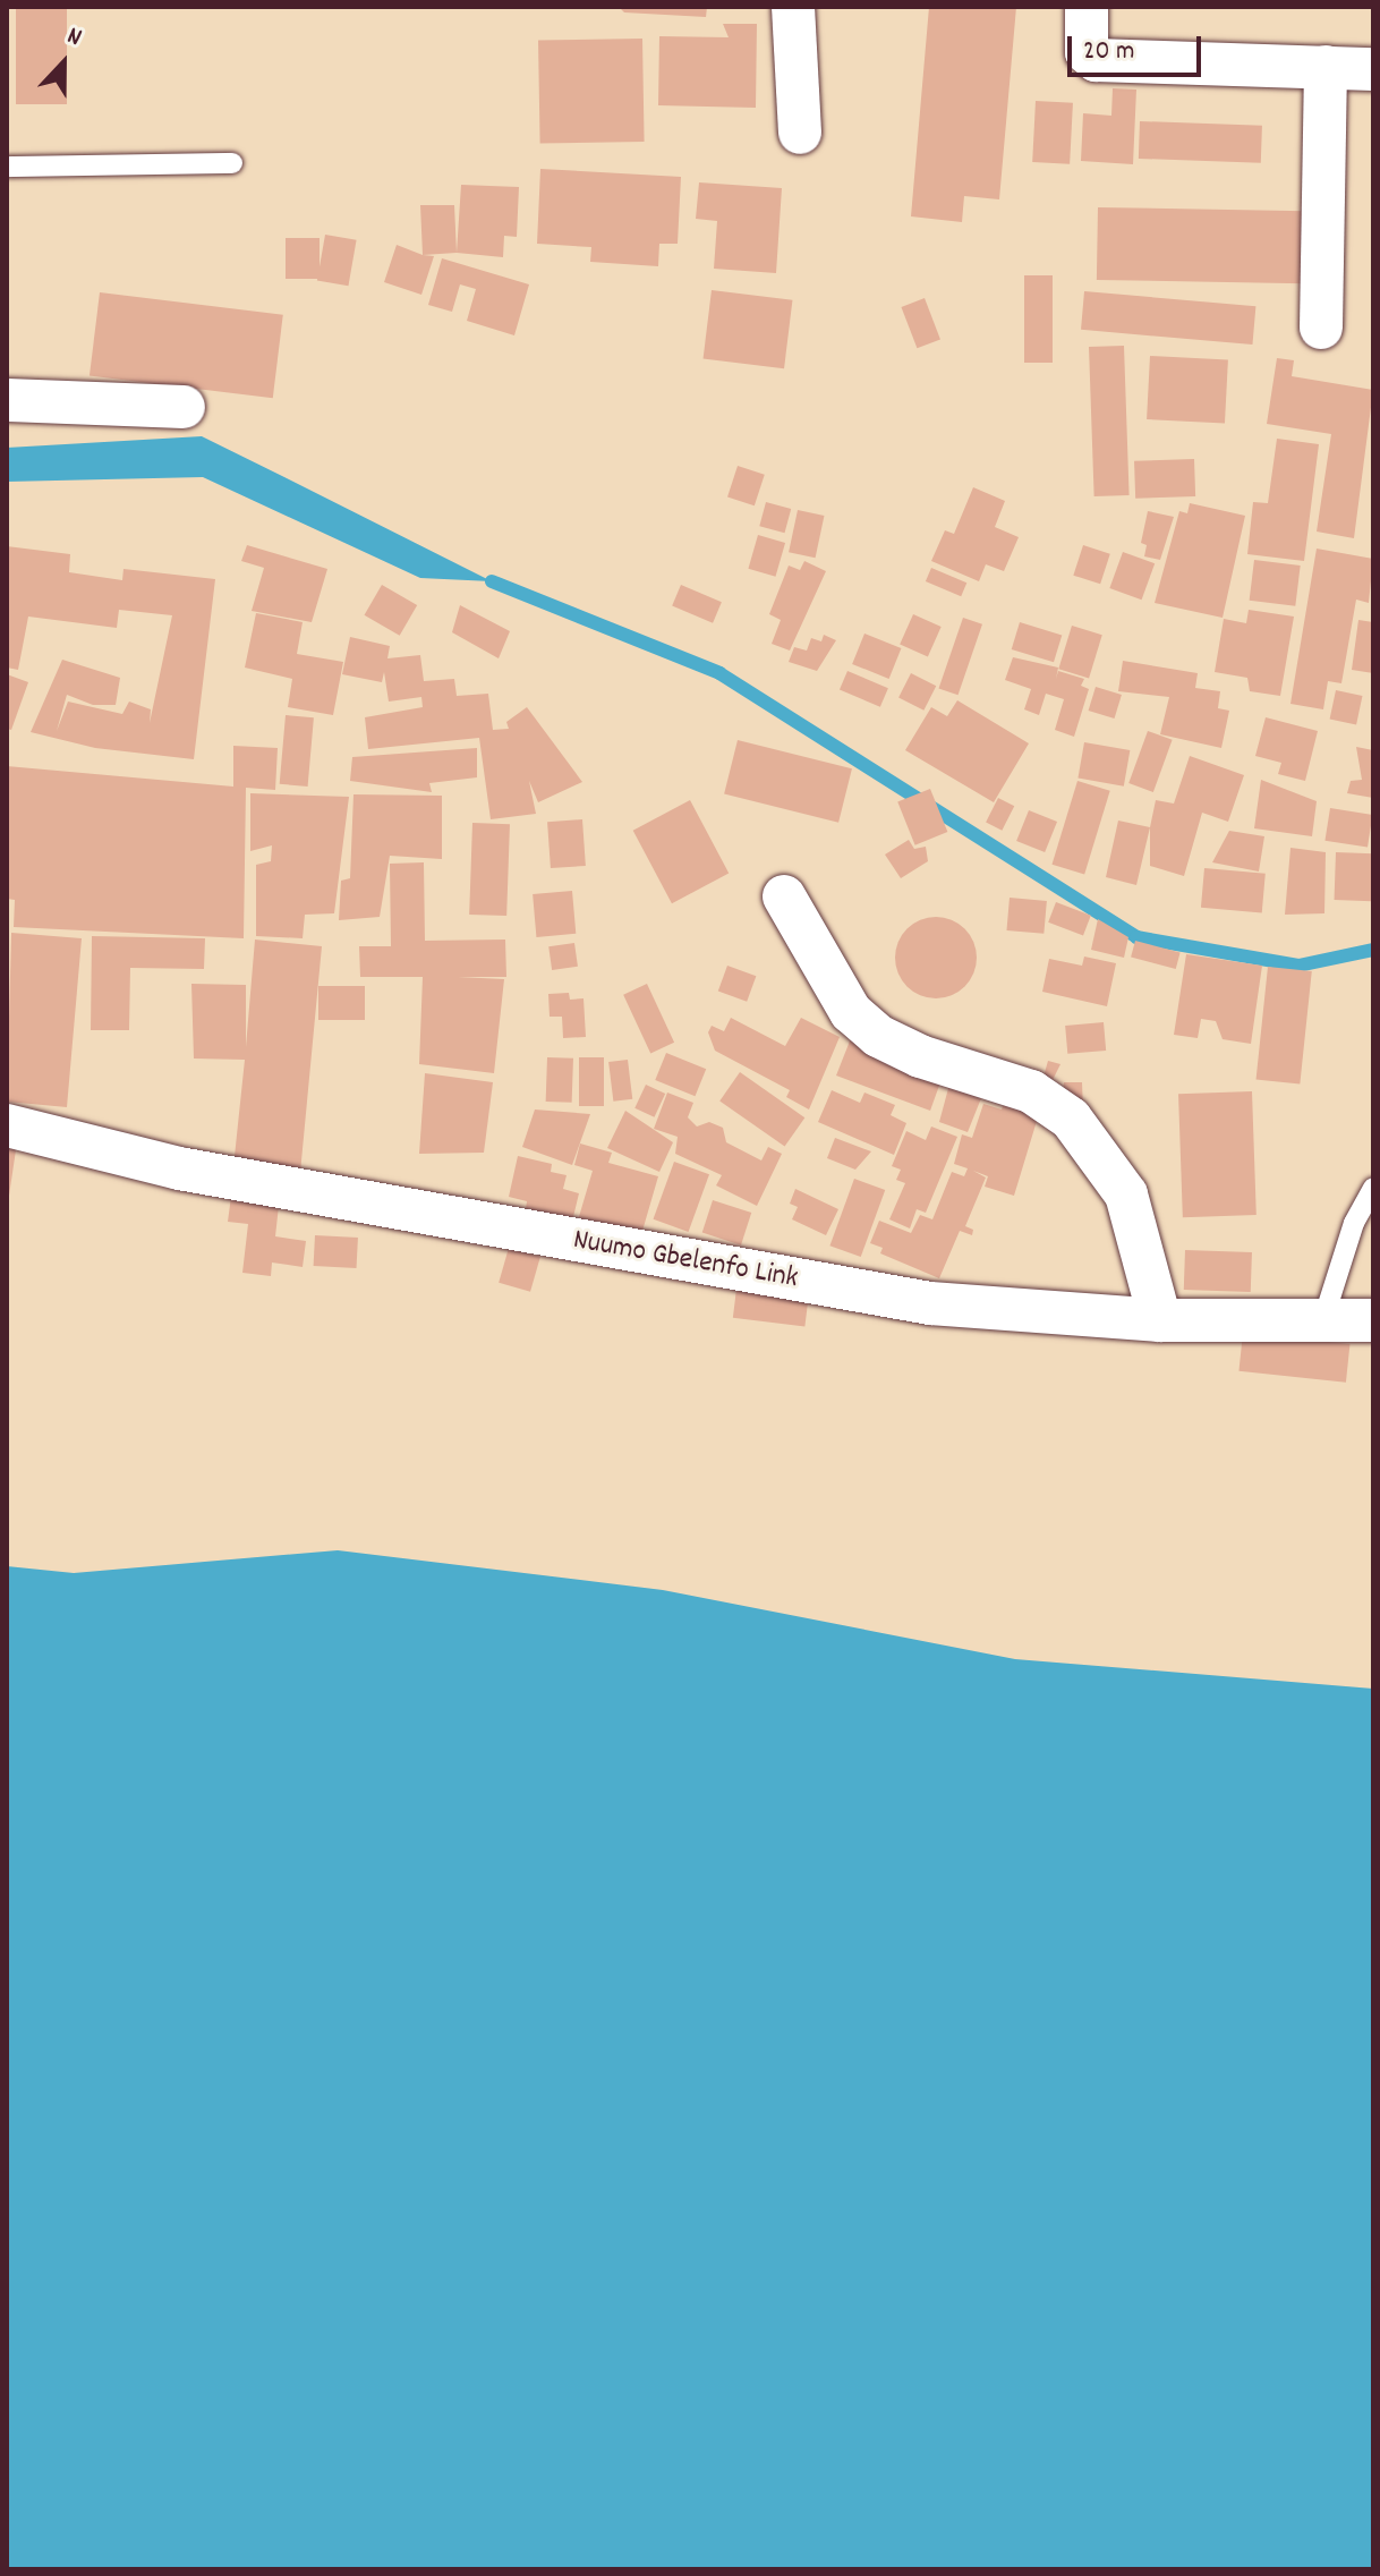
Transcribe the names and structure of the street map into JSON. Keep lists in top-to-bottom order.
{
  "streets": {
    "street": ["Nuumo Gbelenfo Link"]
  },
  "scale_bar": "20 m",
  "north": "top"
}
